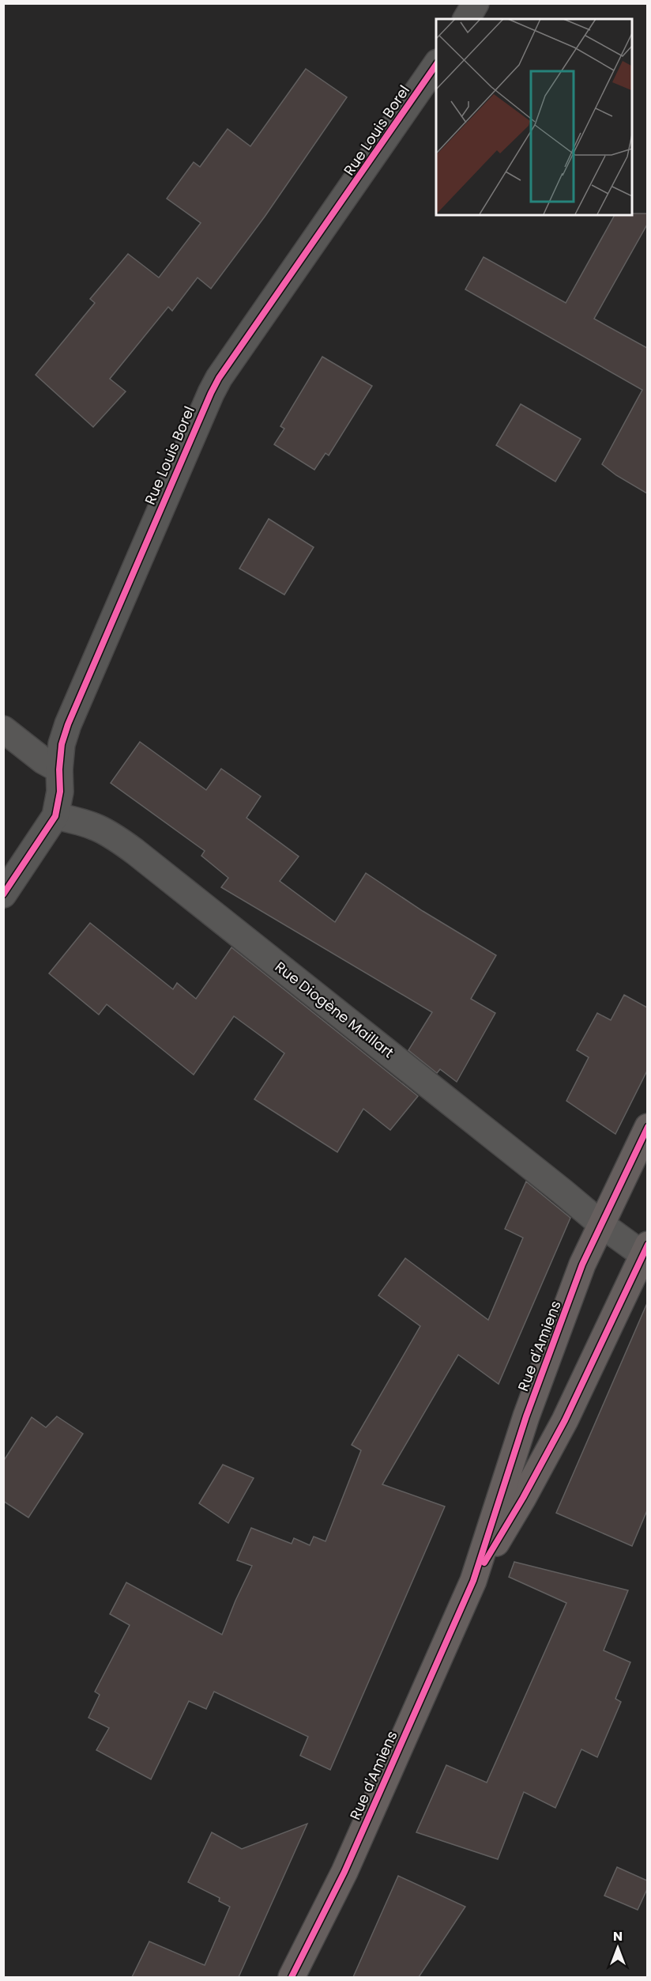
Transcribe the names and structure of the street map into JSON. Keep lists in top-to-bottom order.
{
  "streets": {
    "main road": ["Rue d'Amiens"],
    "street": ["Rue Louis Borel", "Rue Diogène Maillart"]
  },
  "crossings": [
    ["Rue Louis Borel", "Rue Diogène Maillart"],
    ["Rue Diogène Maillart", "Rue d'Amiens"]
  ],
  "north": "top"
}
